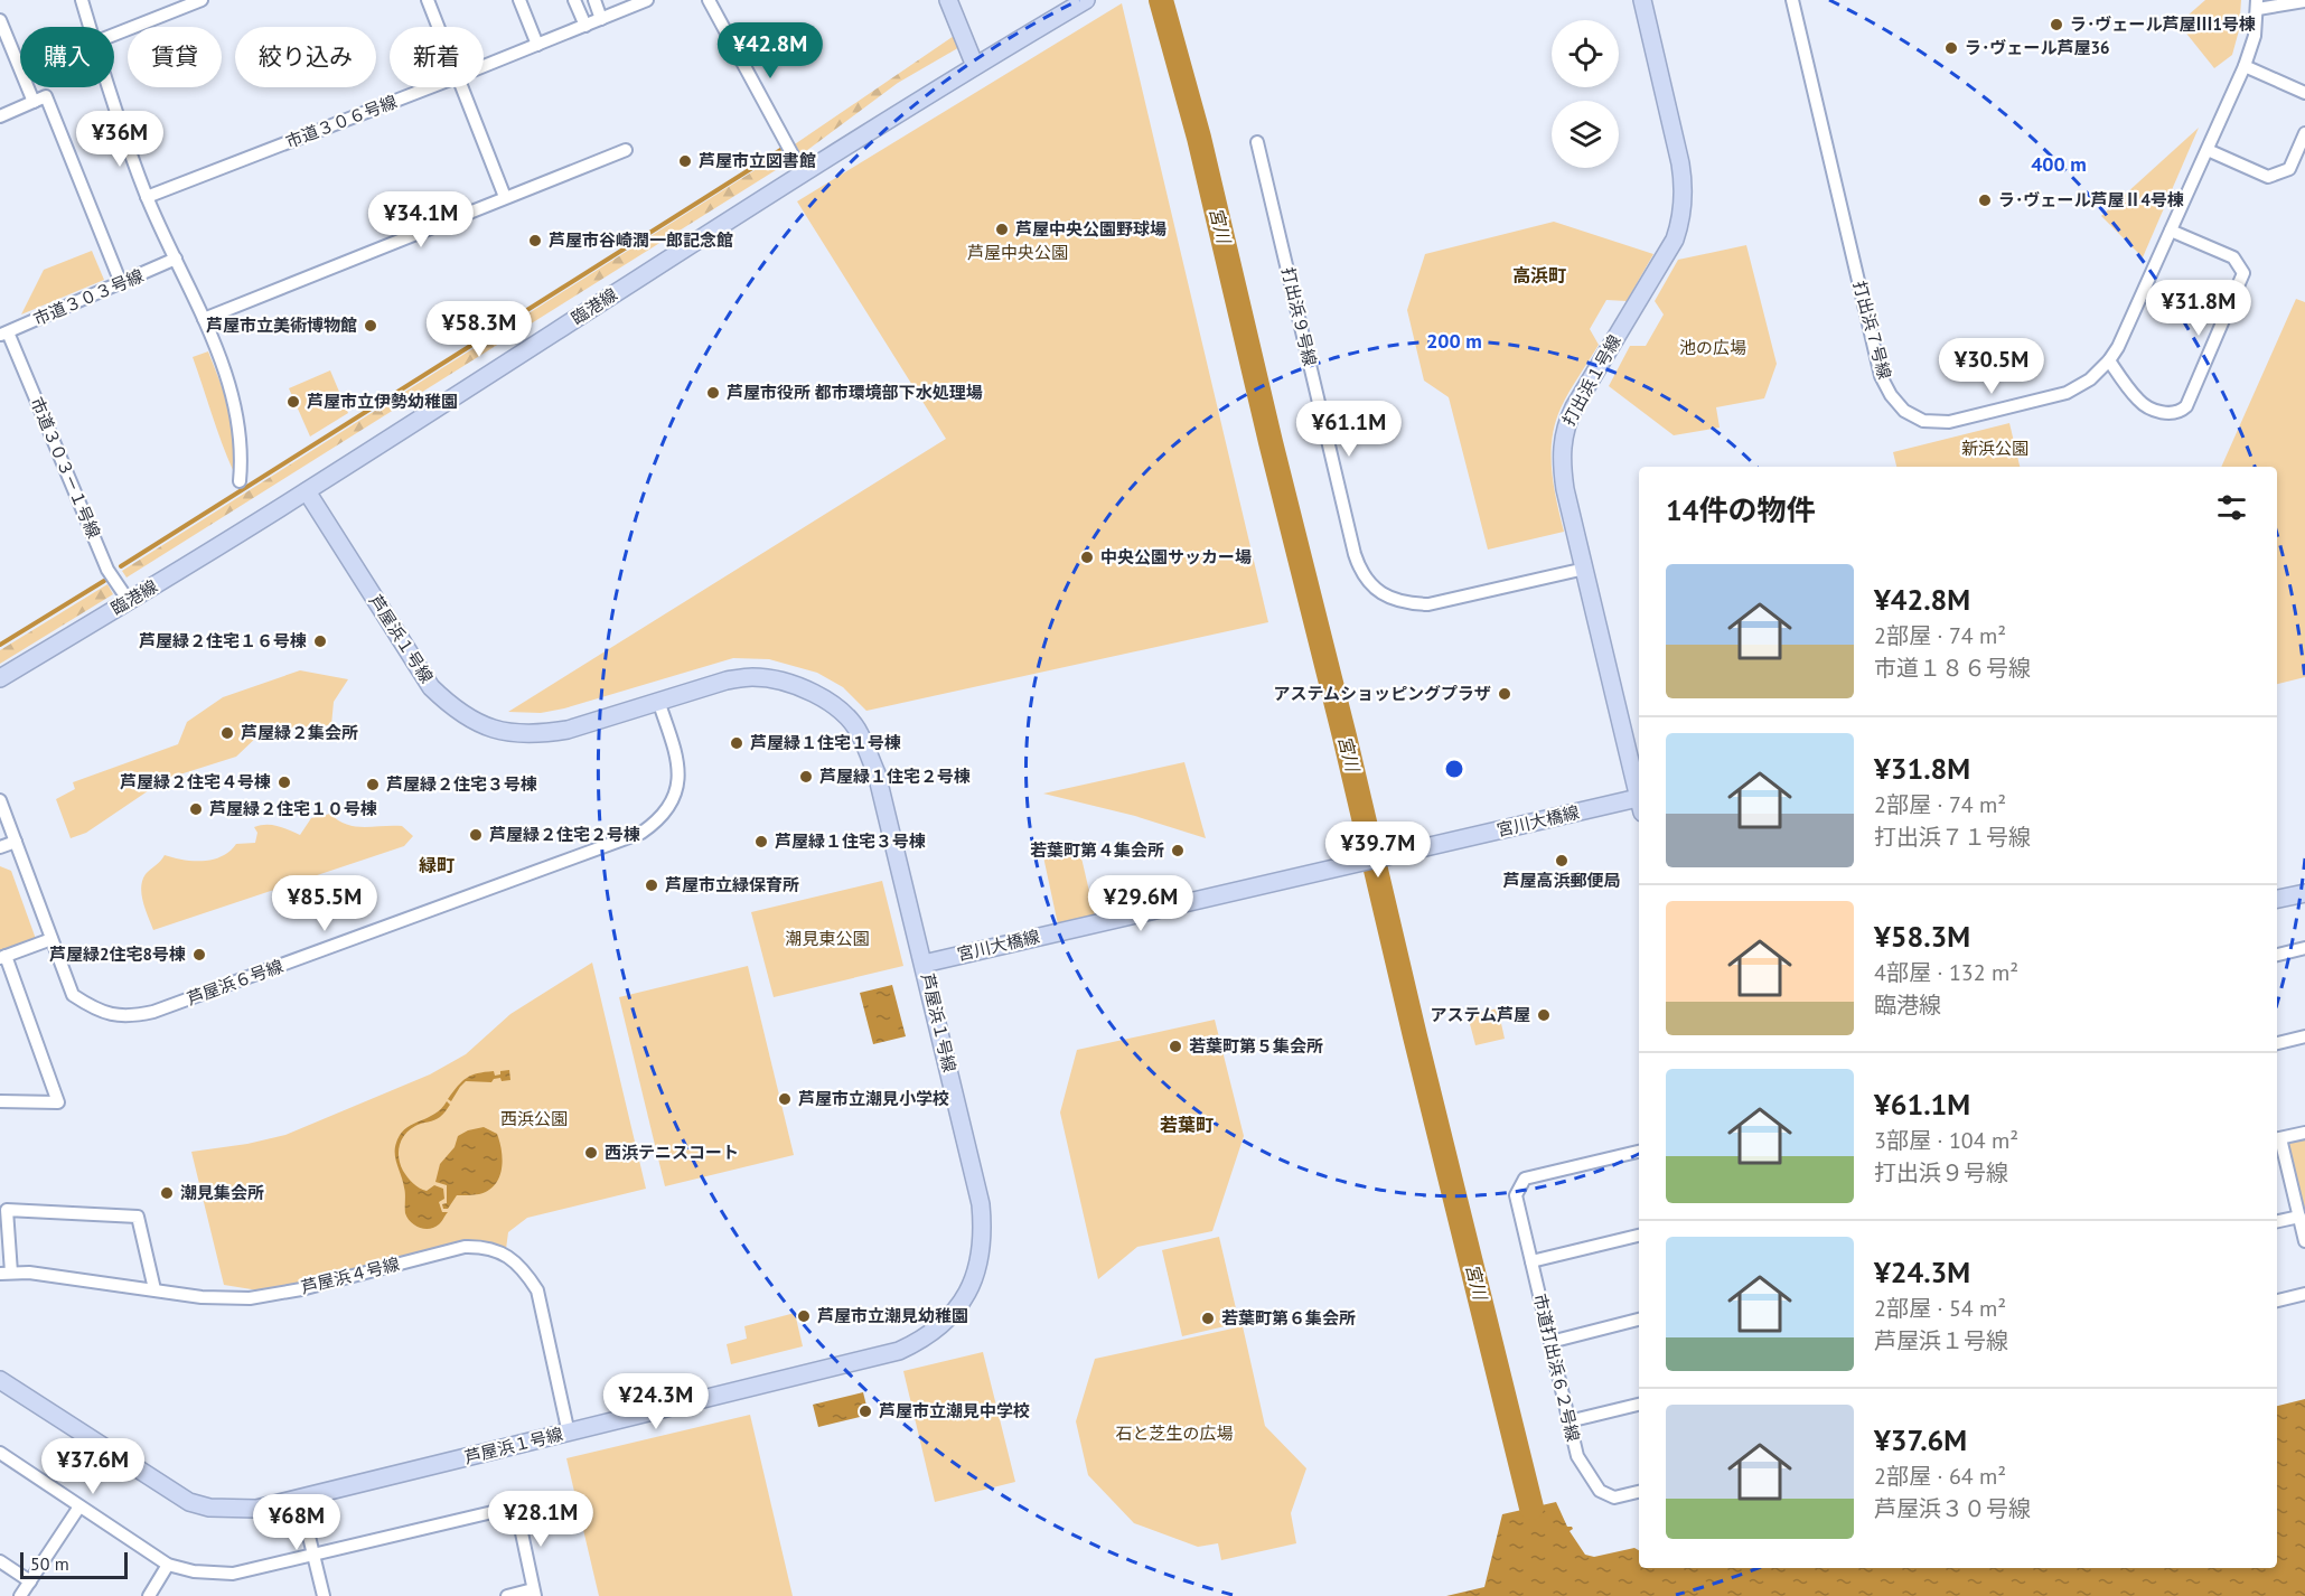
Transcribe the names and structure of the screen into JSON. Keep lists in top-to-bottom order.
{
  "streets": {
    "street": [
      "市道３０６号線",
      "市道３０３号線",
      "臨港線",
      "打出浜９号線",
      "打出浜７号線",
      "打出浜１号線",
      "市道３０３－１号線",
      "芦屋浜１号線",
      "宮川大橋線",
      "芦屋浜６号線",
      "芦屋浜４号線",
      "市道打出浜６２号線"
    ]
  },
  "crossings": [
    ["市道３０３号線", "市道３０３－１号線"],
    ["臨港線", "市道３０３－１号線"],
    ["臨港線", "芦屋浜１号線"],
    ["打出浜９号線", "打出浜１号線"],
    ["芦屋浜１号線", "宮川大橋線"],
    ["芦屋浜１号線", "芦屋浜６号線"],
    ["芦屋浜１号線", "芦屋浜４号線"]
  ],
  "districts": ["高浜町", "緑町", "若葉町"],
  "water": ["宮川"],
  "parks": [
    "芦屋中央公園",
    "池の広場",
    "新浜公園",
    "潮見東公園",
    "西浜公園",
    "石と芝生の広場"
  ],
  "places": [
    "ラ･ヴェール芦屋Ⅲ1号棟",
    "ラ･ヴェール芦屋36",
    "芦屋市立図書館",
    "ラ･ヴェール芦屋Ⅱ4号棟",
    "芦屋中央公園野球場",
    "芦屋市谷崎潤一郎記念館",
    "芦屋市立美術博物館",
    "芦屋市役所 都市環境部下水処理場",
    "芦屋市立伊勢幼稚園",
    "中央公園サッカー場",
    "芦屋緑２住宅１６号棟",
    "アステムショッピングプラザ",
    "芦屋緑２集会所",
    "芦屋緑１住宅１号棟",
    "芦屋緑１住宅２号棟",
    "芦屋緑２住宅４号棟",
    "芦屋緑２住宅３号棟",
    "芦屋緑２住宅１０号棟",
    "芦屋緑２住宅２号棟",
    "芦屋緑１住宅３号棟",
    "若葉町第４集会所",
    "芦屋高浜郵便局",
    "芦屋市立緑保育所",
    "芦屋緑2住宅8号棟",
    "アステム芦屋",
    "若葉町第５集会所",
    "芦屋市立潮見小学校",
    "西浜テニスコート",
    "潮見集会所",
    "芦屋市立潮見幼稚園",
    "若葉町第６集会所",
    "芦屋市立潮見中学校"
  ],
  "scale_bar": "50 m",
  "page": {
    "price": [
      "¥42.8M",
      "¥36M",
      "¥34.1M",
      "¥31.8M",
      "¥58.3M",
      "¥30.5M",
      "¥61.1M",
      "¥39.7M",
      "¥85.5M",
      "¥29.6M",
      "¥24.3M",
      "¥37.6M",
      "¥28.1M",
      "¥68M"
    ],
    "chip": [
      "購入",
      "賃貸",
      "絞り込み",
      "新着"
    ],
    "heading": "14件の物件",
    "list": [
      {
        "name": "¥42.8M",
        "note": "2部屋 · 74 m² · 市道１８６号線"
      },
      {
        "name": "¥31.8M",
        "note": "2部屋 · 74 m² · 打出浜７１号線"
      },
      {
        "name": "¥58.3M",
        "note": "4部屋 · 132 m² · 臨港線"
      },
      {
        "name": "¥61.1M",
        "note": "3部屋 · 104 m² · 打出浜９号線"
      },
      {
        "name": "¥24.3M",
        "note": "2部屋 · 54 m² · 芦屋浜１号線"
      },
      {
        "name": "¥37.6M",
        "note": "2部屋 · 64 m² · 芦屋浜３０号線"
      }
    ],
    "scale": "50 m"
  },
  "rings": ["400 m", "200 m"]
}
